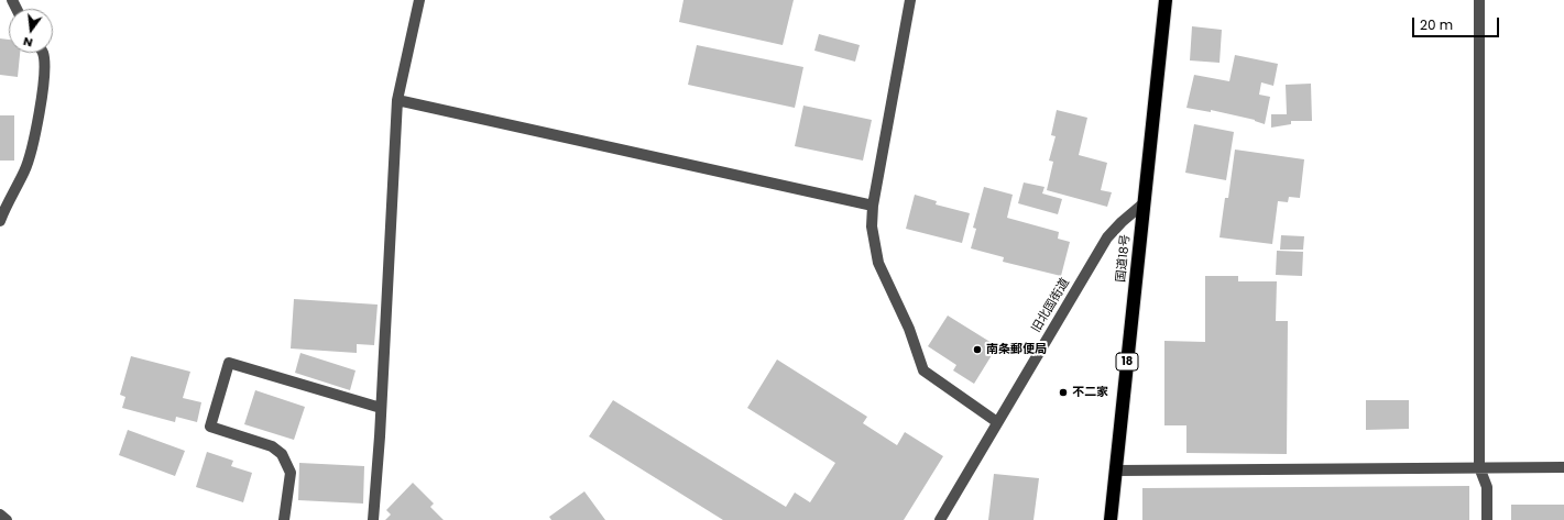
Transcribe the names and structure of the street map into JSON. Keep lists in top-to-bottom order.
{
  "streets": {
    "highway": ["国道18号", "18"],
    "street": ["旧北国街道"]
  },
  "crossings": [
    ["国道18号", "旧北国街道"]
  ],
  "places": ["南条郵便局", "不二家"],
  "scale_bar": "20 m",
  "north": "bottom"
}
